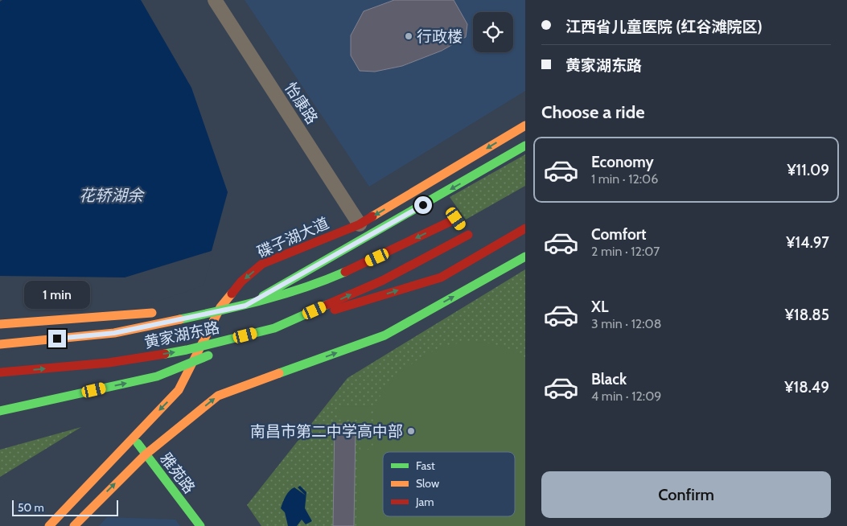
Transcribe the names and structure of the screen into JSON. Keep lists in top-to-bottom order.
{
  "streets": {
    "main road": ["碟子湖大道", "黄家湖东路", "雅苑路"],
    "street": ["怡康路"]
  },
  "crossings": [
    ["怡康路", "碟子湖大道"],
    ["碟子湖大道", "雅苑路"]
  ],
  "water": ["花轿湖余"],
  "places": ["行政楼", "南昌市第二中学高中部"],
  "legend": ["Fast", "Slow", "Jam"],
  "scale_bar": "50 m",
  "page": {
    "banner": ["江西省儿童医院 (红谷滩院区)", "黄家湖东路"],
    "heading": "Choose a ride",
    "list": [
      {
        "name": "Economy",
        "note": "1 min · 12:06",
        "value": "¥11.09"
      },
      {
        "name": "Comfort",
        "note": "2 min · 12:07",
        "value": "¥14.97"
      },
      {
        "name": "XL",
        "note": "3 min · 12:08",
        "value": "¥18.85"
      },
      {
        "name": "Black",
        "note": "4 min · 12:09",
        "value": "¥18.49"
      }
    ],
    "bubble": "1 min",
    "buttons": "Confirm",
    "scale": "50 m"
  }
}
